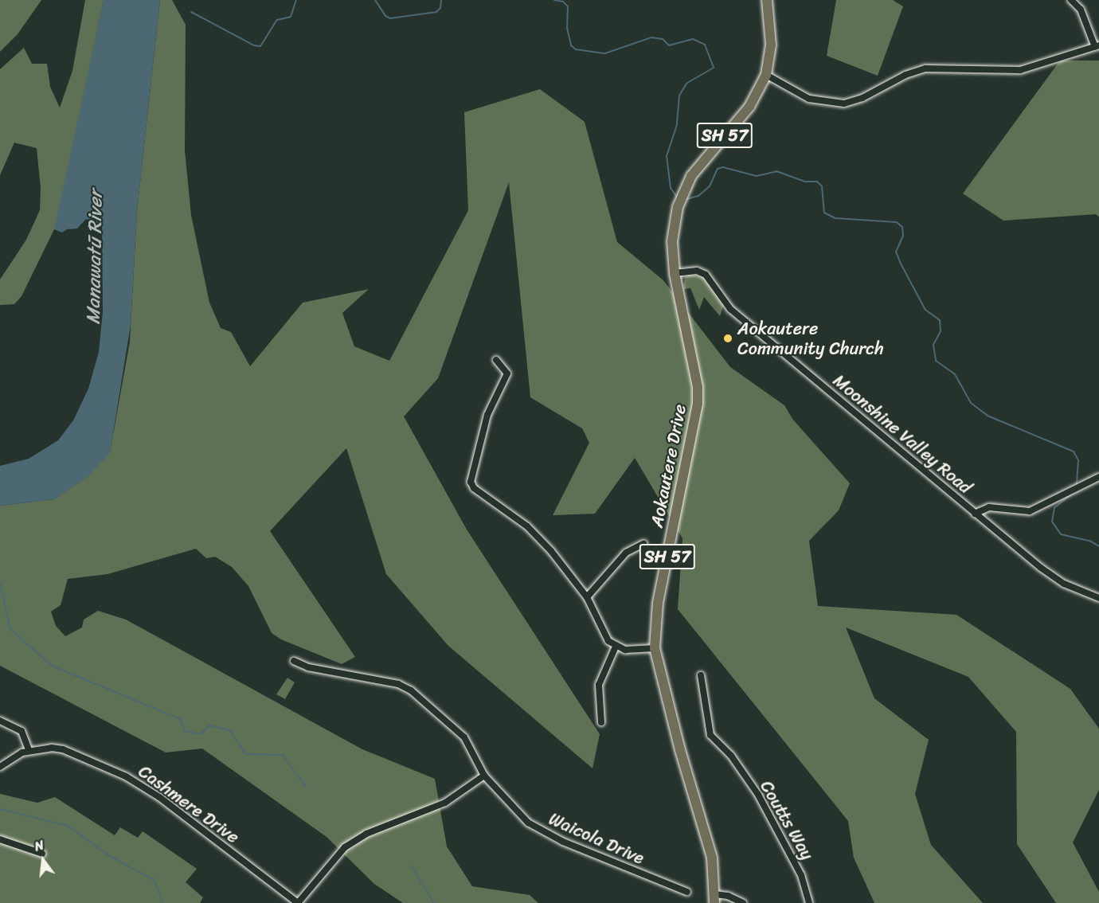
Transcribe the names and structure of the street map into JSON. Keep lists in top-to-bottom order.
{
  "streets": {
    "highway": ["SH 57", "Aokautere Drive"],
    "street": [
      "Moonshine Valley Road",
      "Cashmere Drive",
      "Coutts Way",
      "Waicola Drive"
    ]
  },
  "crossings": [
    ["Moonshine Valley Road", "Aokautere Drive"]
  ],
  "water": ["Manawatū River"],
  "places": ["Aokautere Community Church"],
  "north": "top"
}
